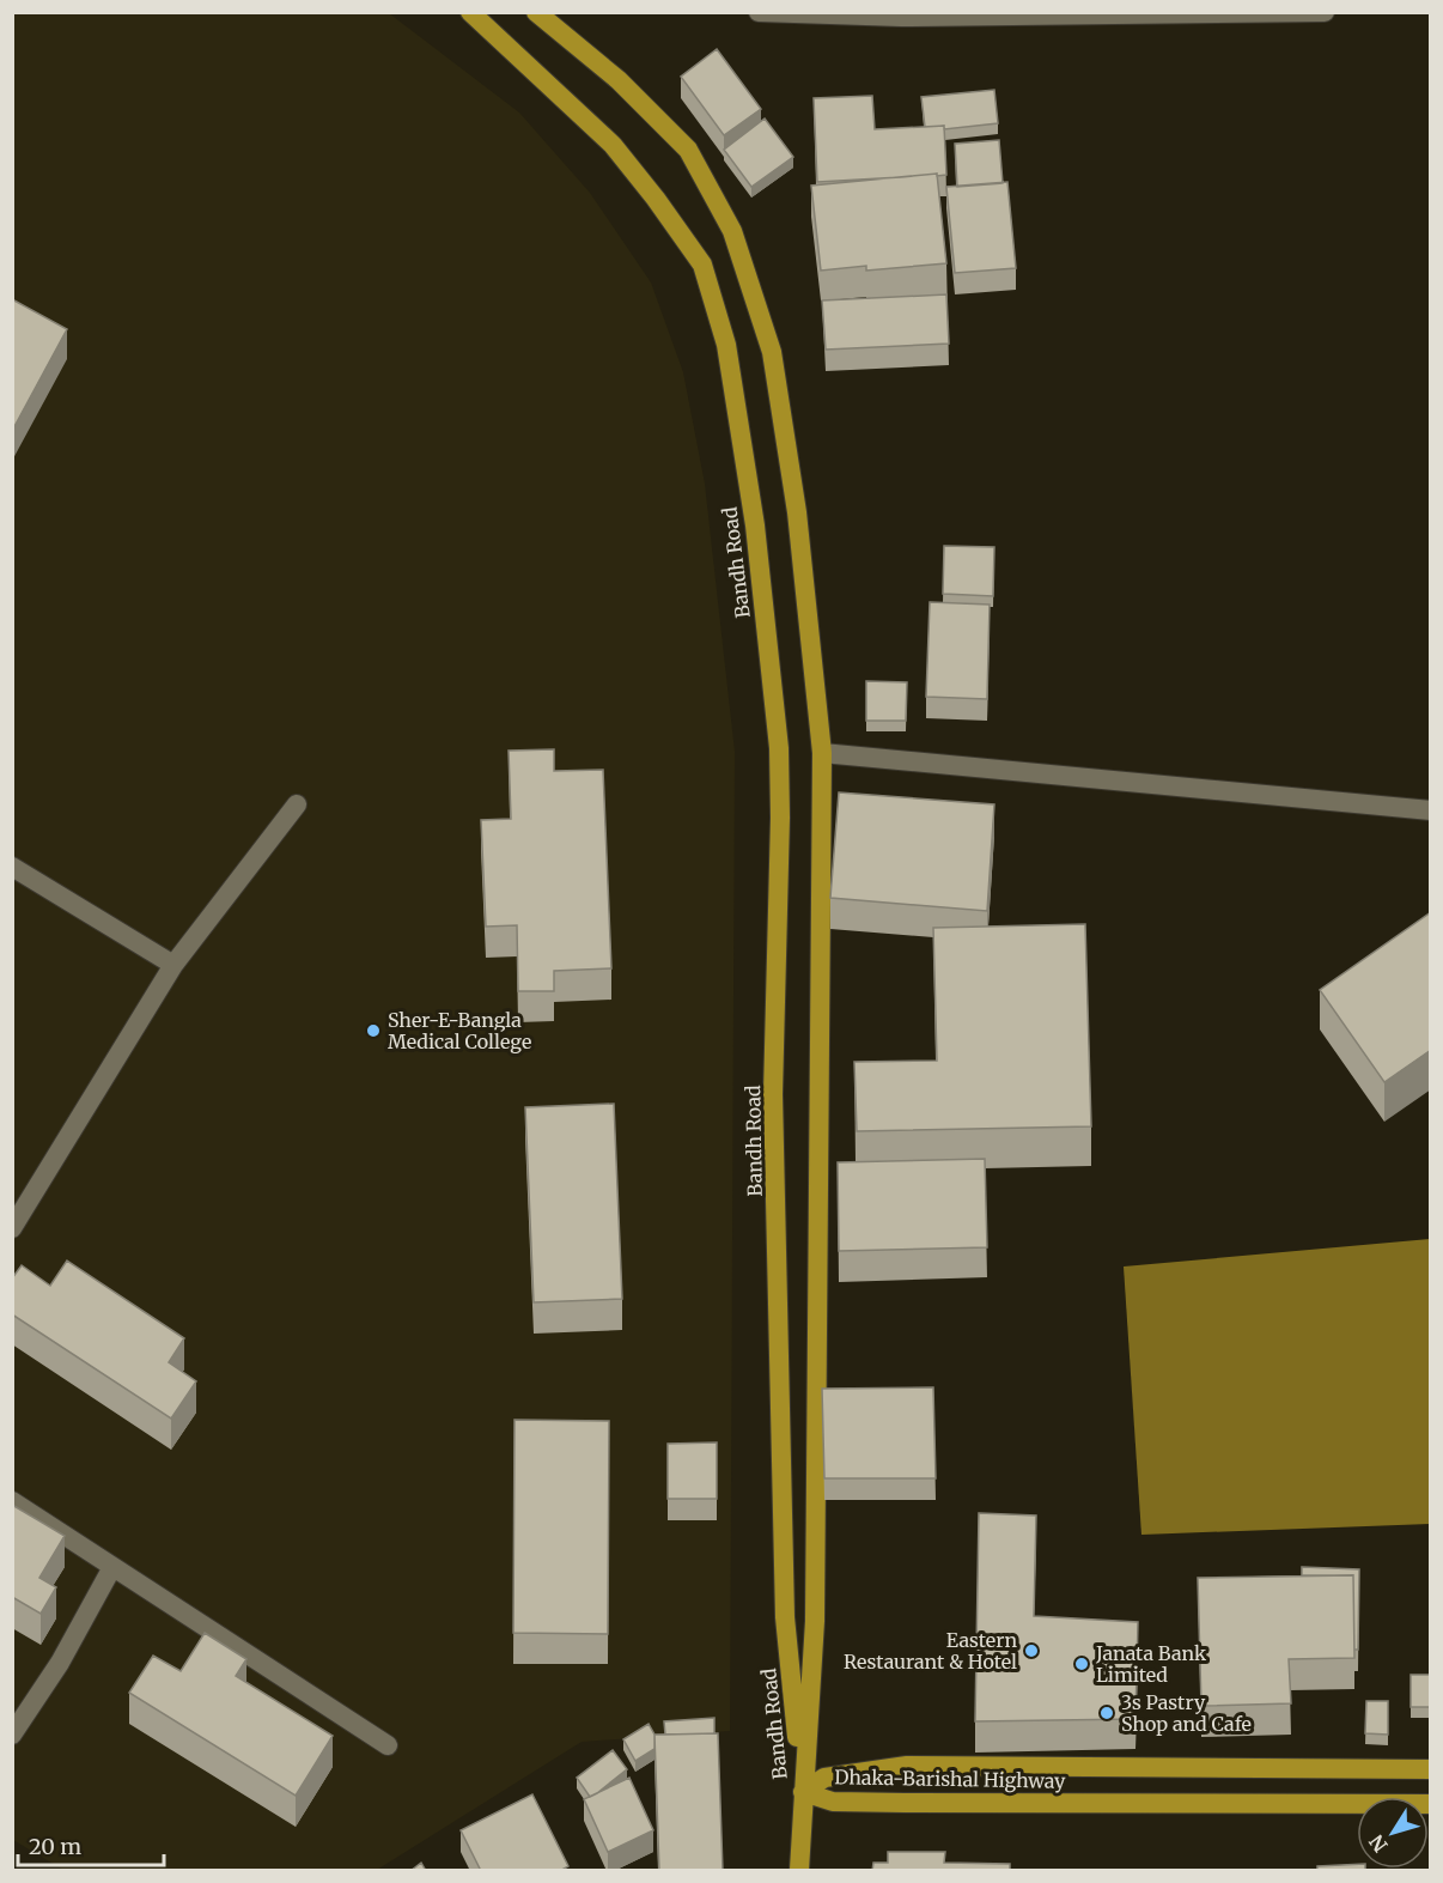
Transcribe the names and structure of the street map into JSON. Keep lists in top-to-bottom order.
{
  "streets": {
    "highway": ["Bandh Road", "Dhaka-Barishal Highway"]
  },
  "crossings": [
    ["Bandh Road", "Dhaka-Barishal Highway"]
  ],
  "places": [
    "Sher-E-Bangla Medical College",
    "Eastern Restaurant & Hotel",
    "Janata Bank Limited",
    "3s Pastry Shop and Cafe"
  ],
  "scale_bar": "20 m",
  "north": "bottom left"
}
